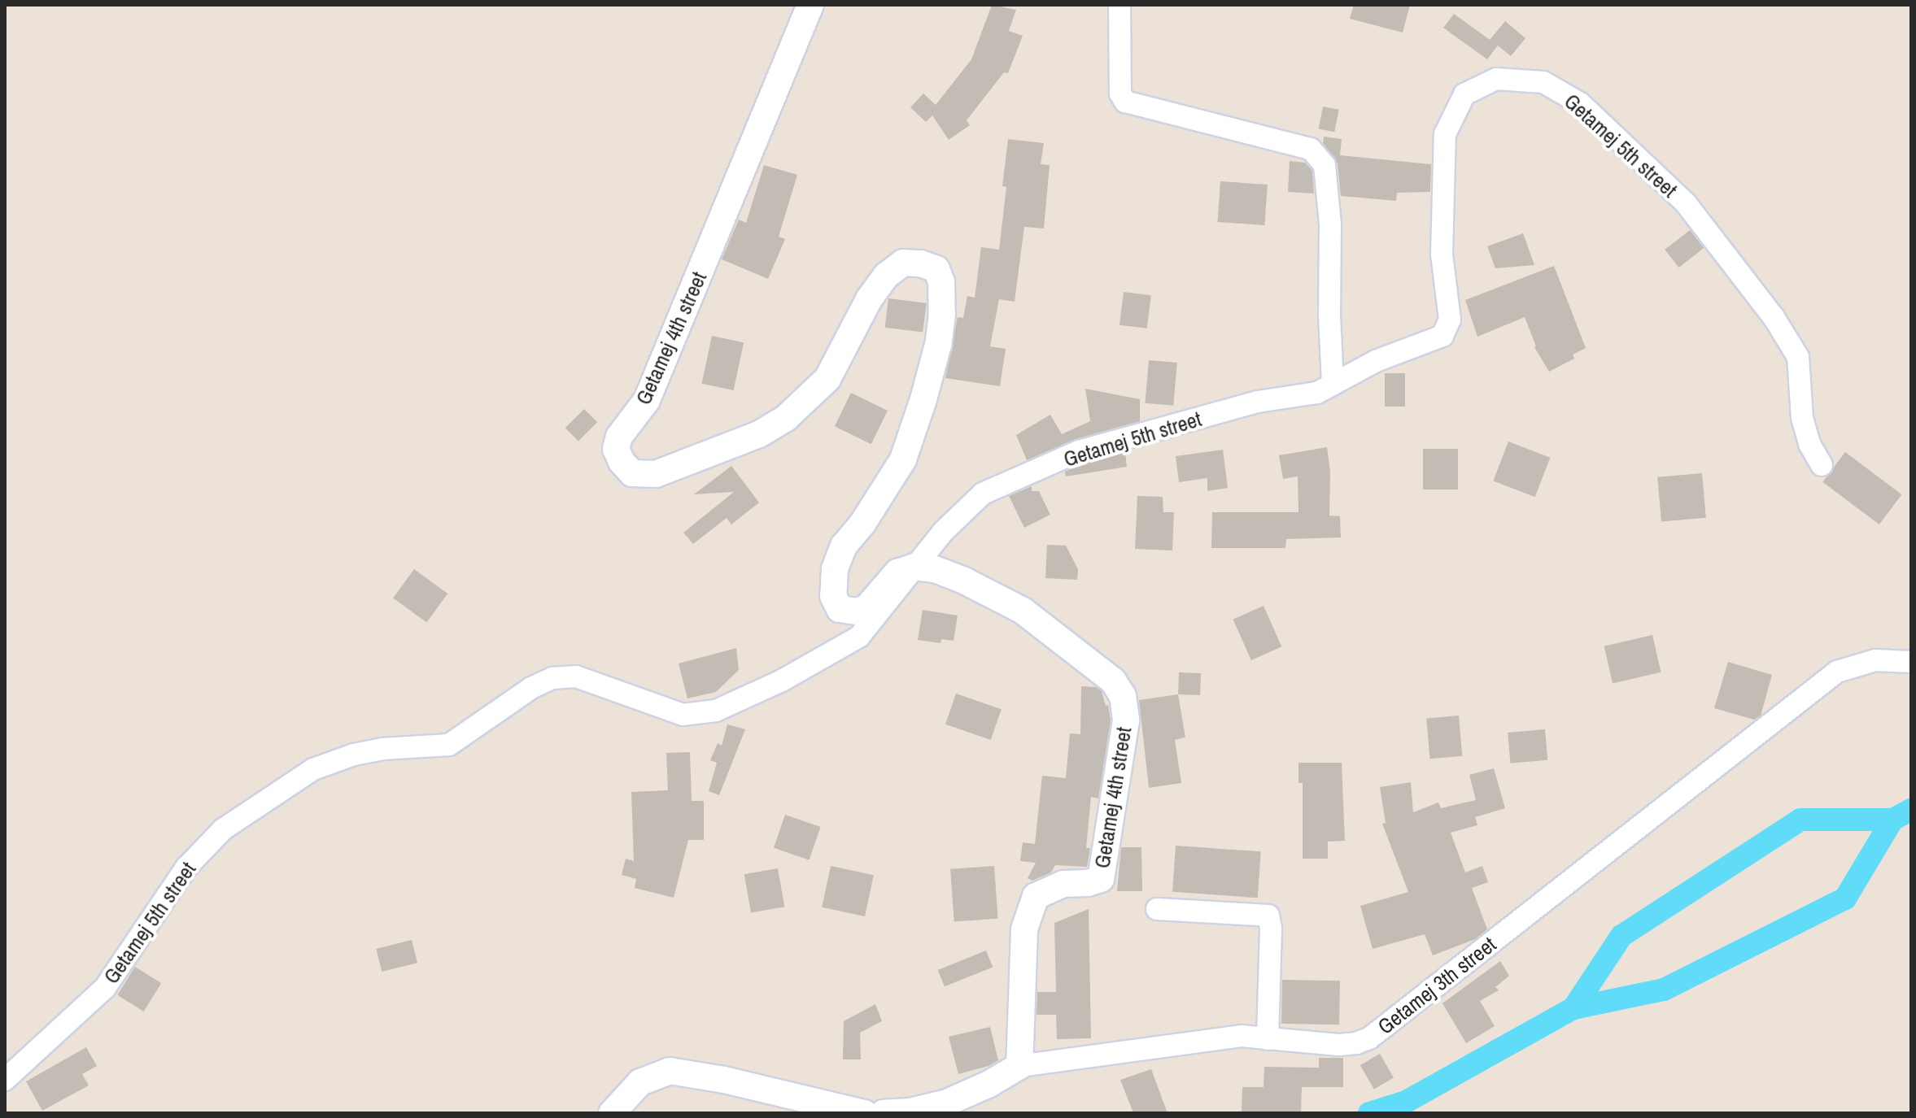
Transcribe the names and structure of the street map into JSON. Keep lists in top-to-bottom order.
{
  "streets": {
    "street": ["Getamej 5th street", "Getamej 4th street", "Getamej 3th street"]
  },
  "crossings": [
    ["Getamej 5th street", "Getamej 4th street"],
    ["Getamej 4th street", "Getamej 3th street"]
  ]
}
